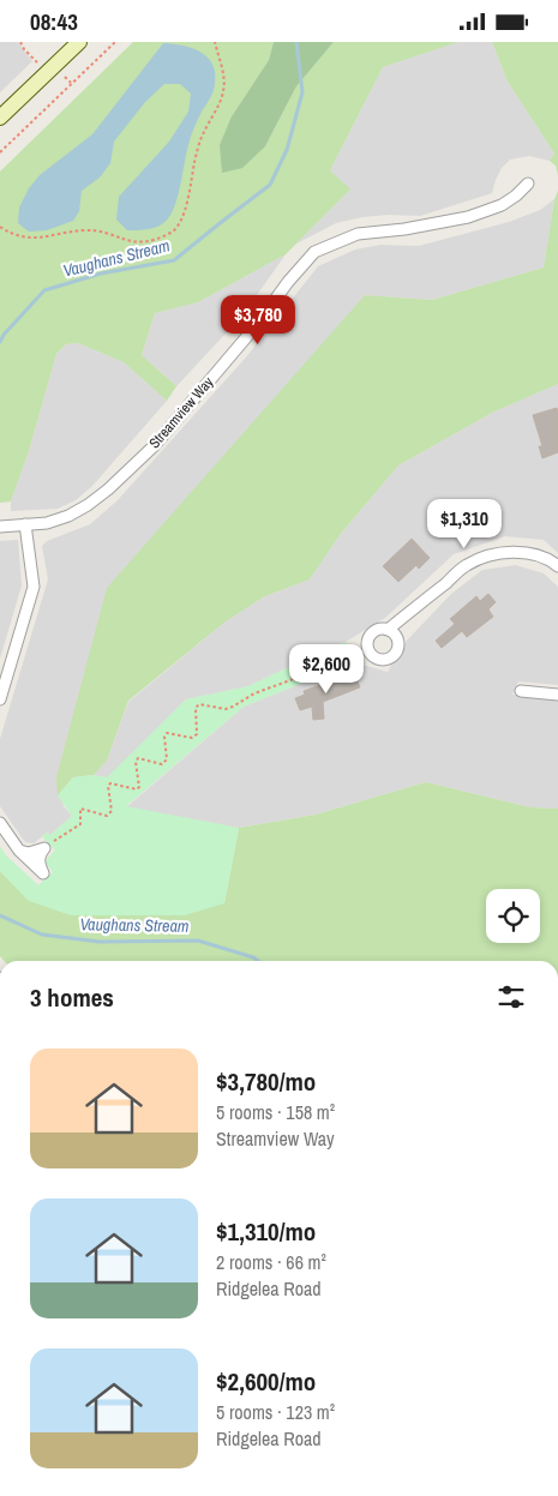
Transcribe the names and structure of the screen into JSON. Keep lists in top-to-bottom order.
{
  "streets": {
    "street": ["Streamview Way"]
  },
  "water": ["Vaughans Stream"],
  "page": {
    "status": "08:43",
    "price": ["$3,780", "$1,310", "$2,600"],
    "heading": "3 homes",
    "list": [
      {
        "name": "$3,780/mo",
        "note": "5 rooms · 158 m² · Streamview Way"
      },
      {
        "name": "$1,310/mo",
        "note": "2 rooms · 66 m² · Ridgelea Road"
      },
      {
        "name": "$2,600/mo",
        "note": "5 rooms · 123 m² · Ridgelea Road"
      }
    ]
  }
}
